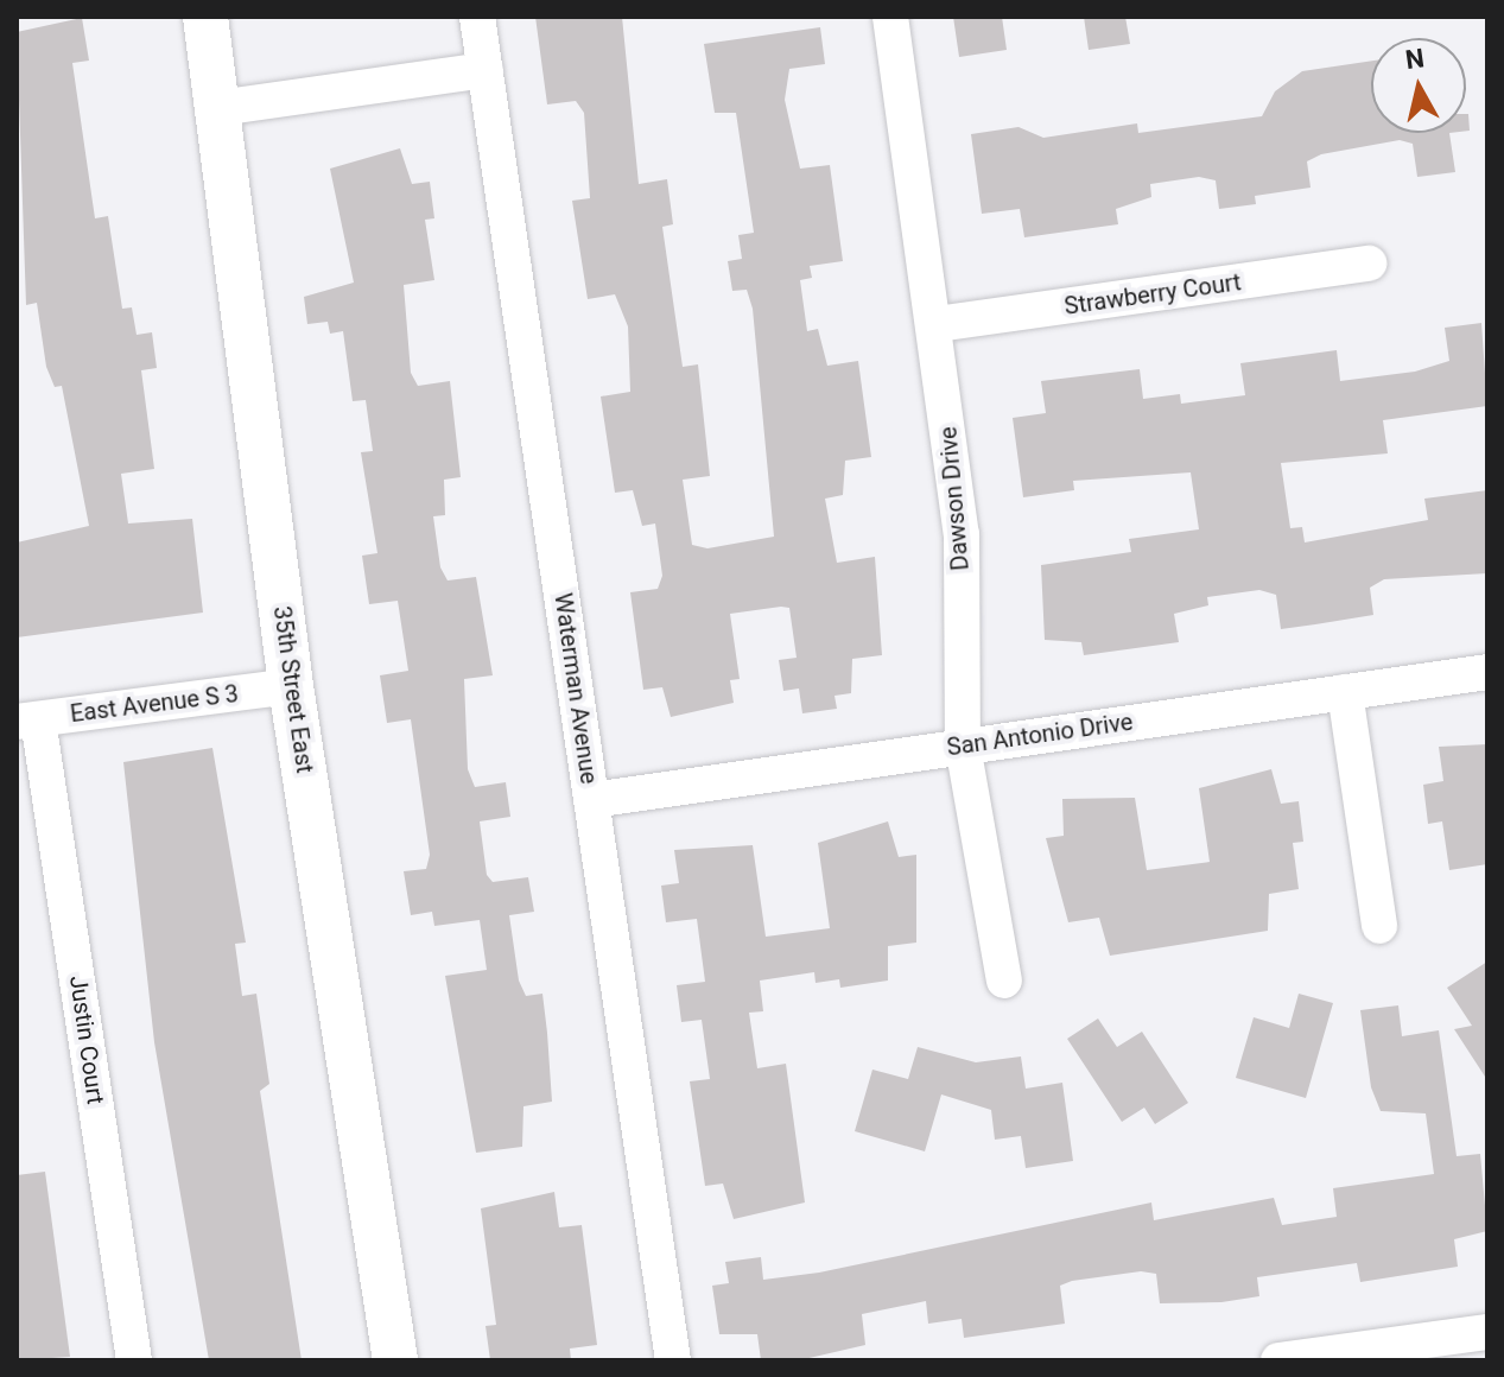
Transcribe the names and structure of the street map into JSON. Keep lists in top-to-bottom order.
{
  "streets": {
    "street": [
      "Strawberry Court",
      "Dawson Drive",
      "Waterman Avenue",
      "35th Street East",
      "East Avenue S 3",
      "San Antonio Drive",
      "Justin Court"
    ]
  },
  "crossings": [
    ["Strawberry Court", "Dawson Drive"],
    ["Dawson Drive", "San Antonio Drive"],
    ["Waterman Avenue", "San Antonio Drive"],
    ["35th Street East", "East Avenue S 3"],
    ["East Avenue S 3", "Justin Court"]
  ],
  "north": "top"
}
